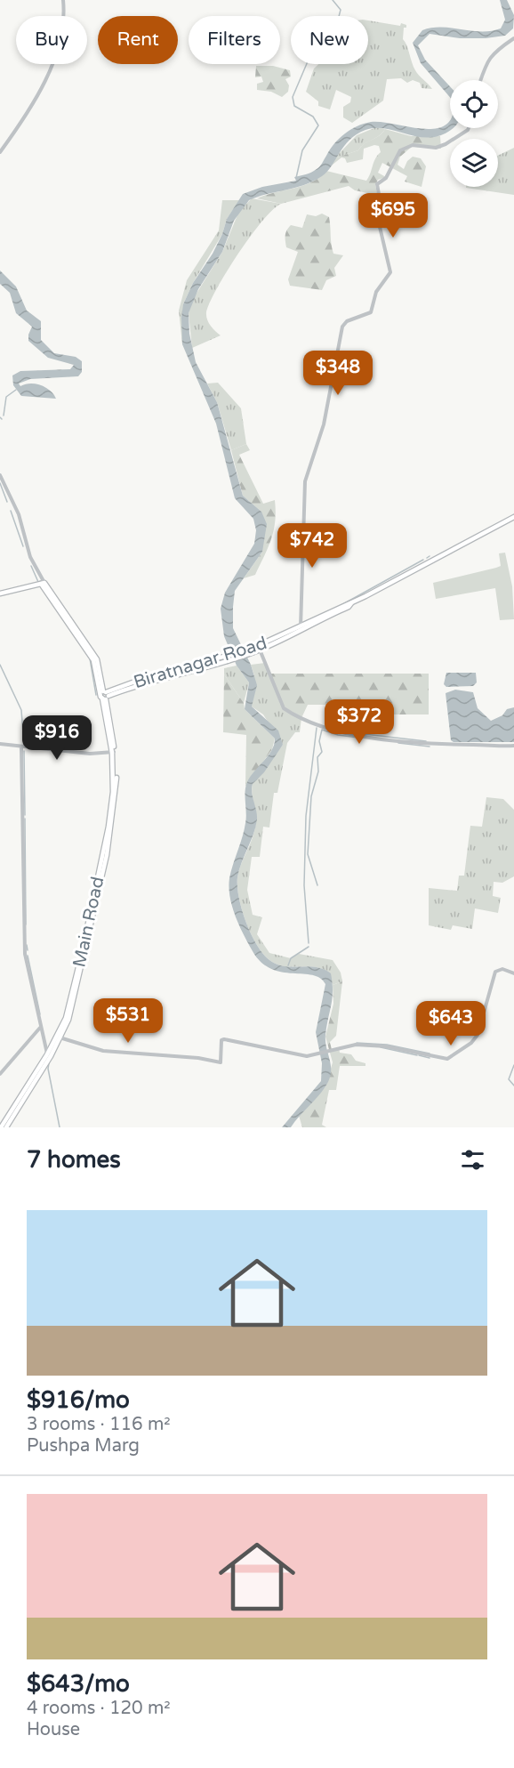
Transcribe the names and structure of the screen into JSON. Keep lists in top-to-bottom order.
{
  "streets": {
    "main road": ["Biratnagar Road", "Main Road"]
  },
  "crossings": [
    ["Biratnagar Road", "Main Road"]
  ],
  "page": {
    "chip": [
      "Buy",
      "Rent",
      "Filters",
      "New"
    ],
    "price": [
      "$695",
      "$348",
      "$742",
      "$372",
      "$916",
      "$531",
      "$643"
    ],
    "heading": "7 homes",
    "list": [
      {
        "name": "$916/mo",
        "note": "3 rooms · 116 m² · Pushpa Marg"
      },
      {
        "name": "$643/mo",
        "note": "4 rooms · 120 m² · House"
      }
    ]
  }
}
